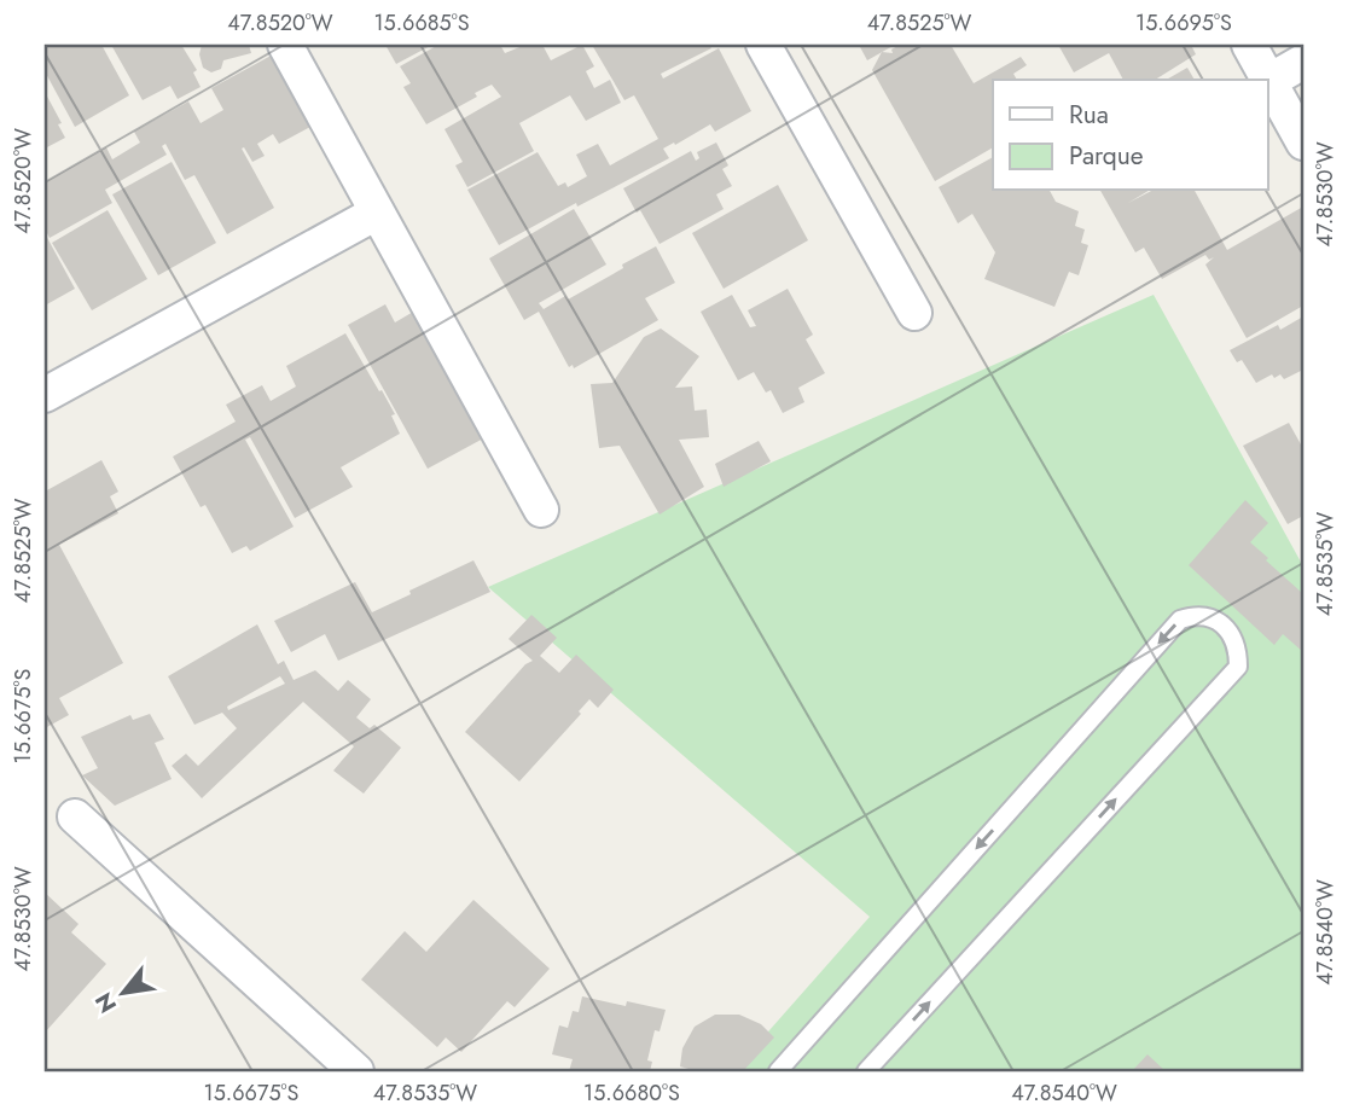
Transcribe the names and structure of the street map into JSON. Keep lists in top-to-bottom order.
{
  "legend": ["Rua", "Parque"],
  "north": "bottom left",
  "coordinates": [
    "47.8520°W",
    "15.6685°S",
    "47.8525°W",
    "15.6695°S",
    "47.8530°W",
    "47.8535°W",
    "15.6675°S",
    "47.8540°W",
    "15.6680°S"
  ]
}
